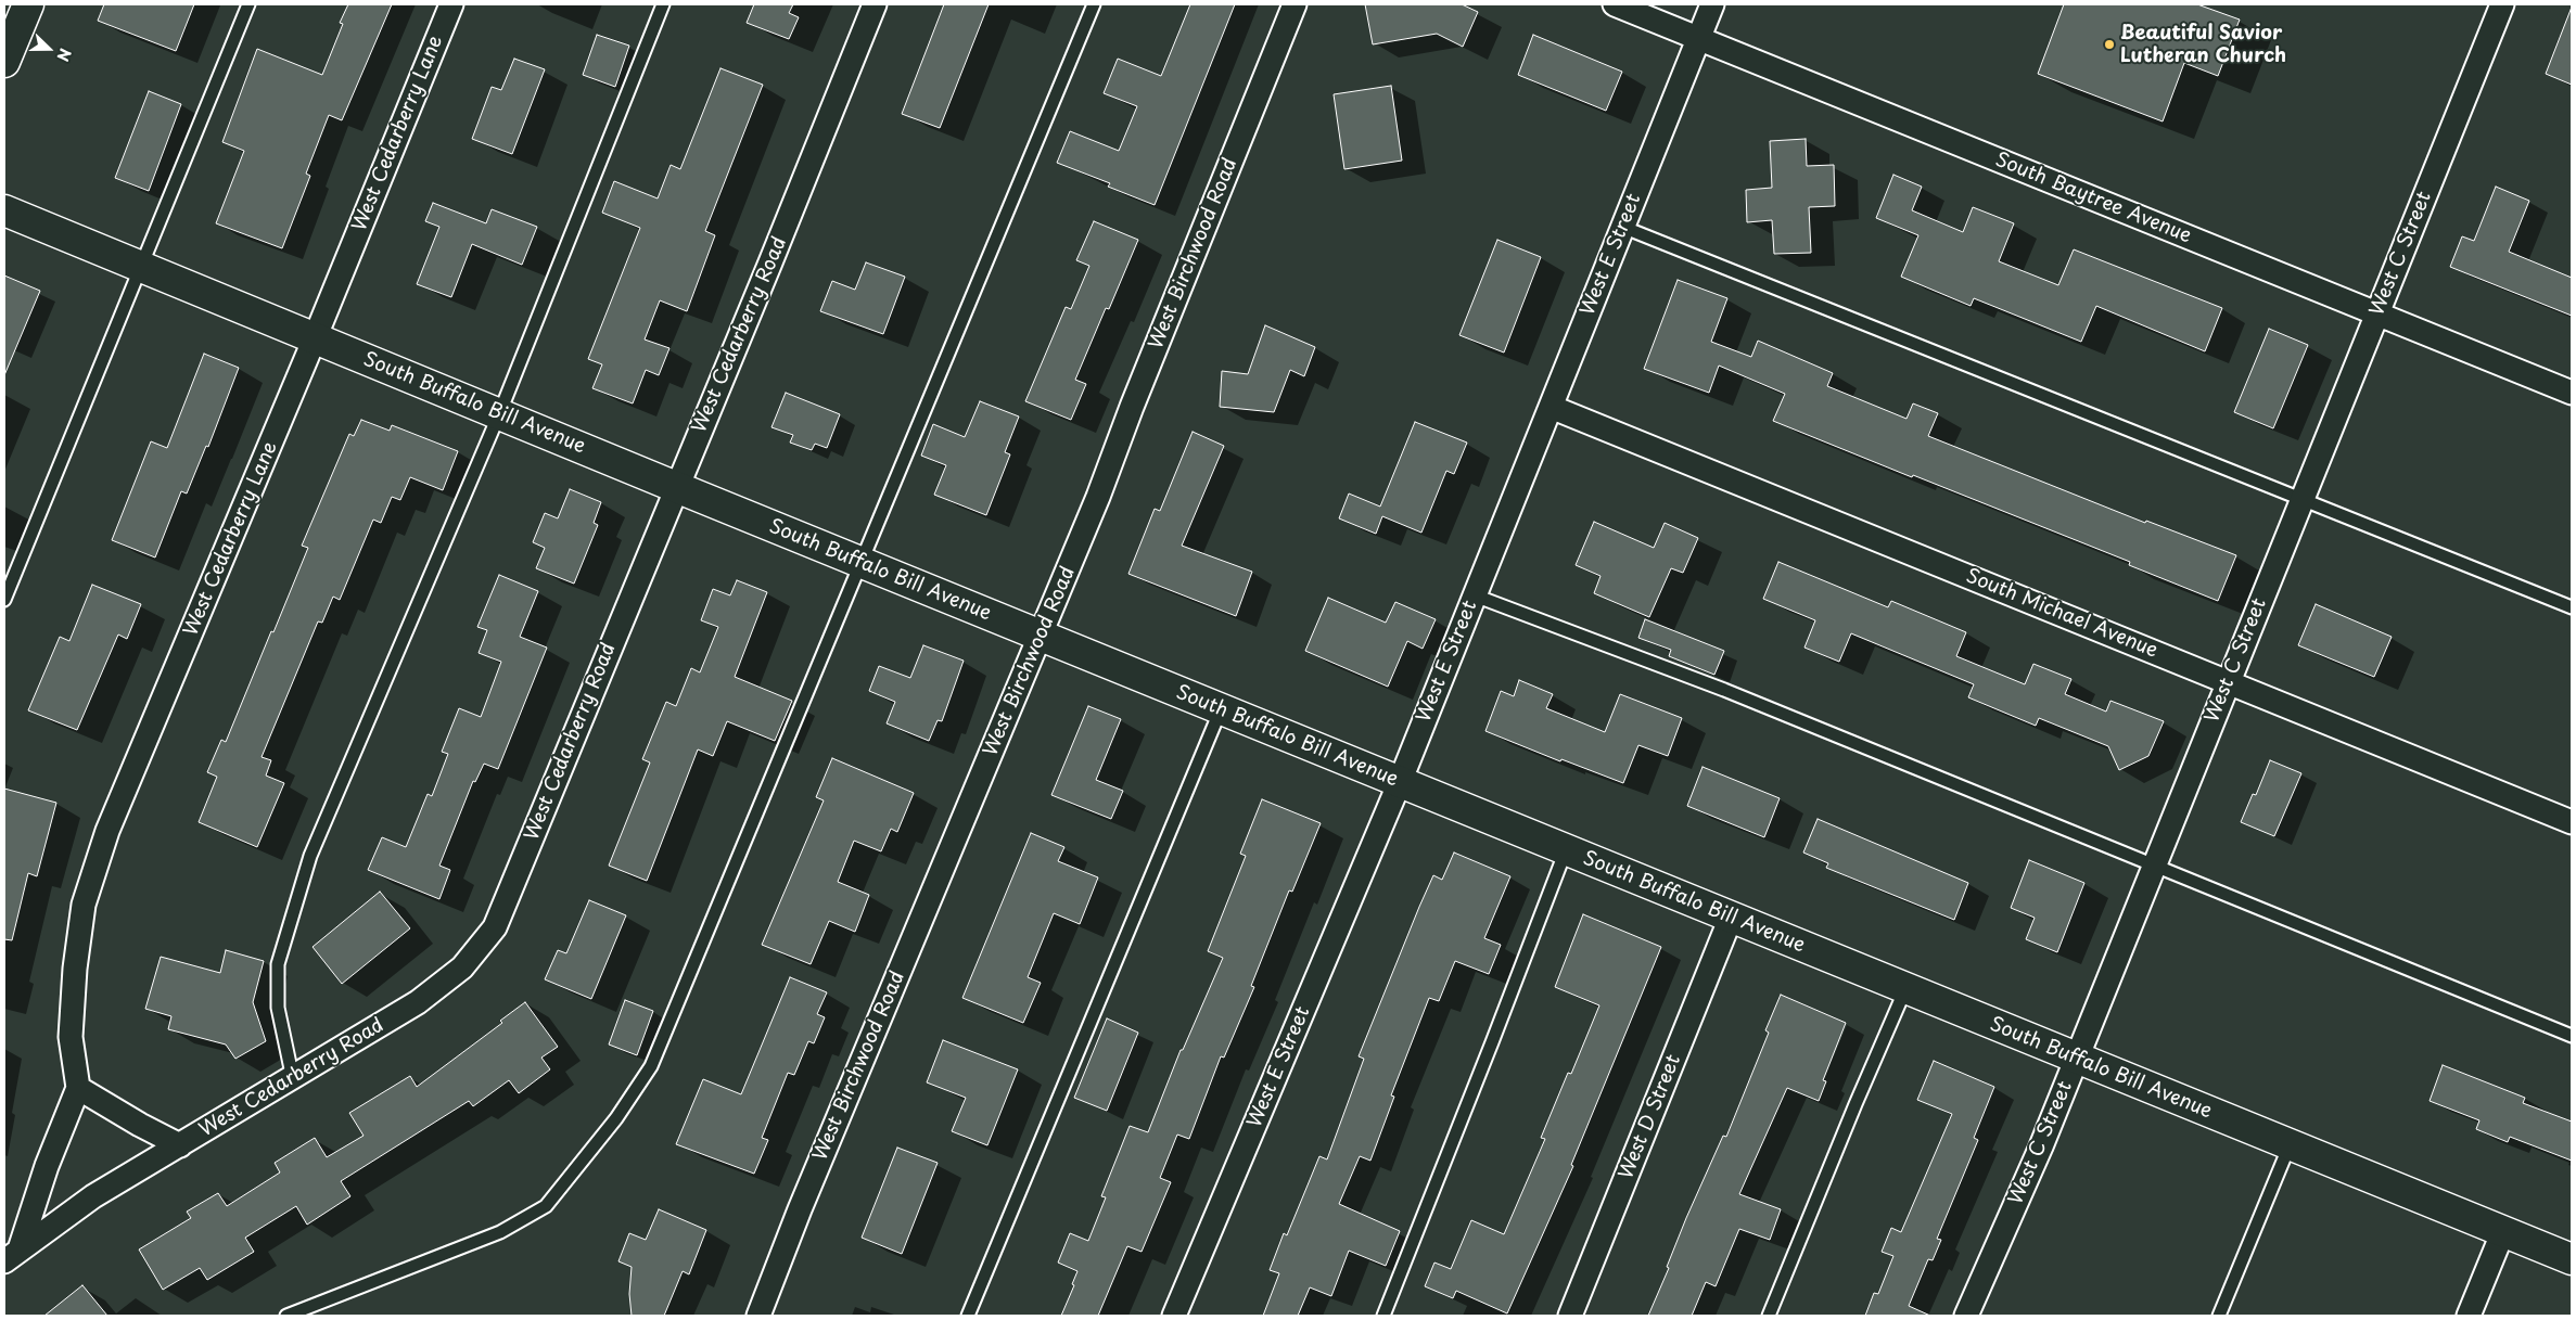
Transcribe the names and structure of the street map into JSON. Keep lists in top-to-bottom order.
{
  "streets": {
    "main road": ["South Buffalo Bill Avenue"],
    "street": [
      "West Cedarberry Lane",
      "South Baytree Avenue",
      "West Birchwood Road",
      "West C Street",
      "West E Street",
      "West Cedarberry Road",
      "South Michael Avenue",
      "West D Street"
    ]
  },
  "crossings": [
    ["West Cedarberry Lane", "South Buffalo Bill Avenue"],
    ["South Baytree Avenue", "West C Street"],
    ["South Baytree Avenue", "West E Street"],
    ["West Birchwood Road", "South Buffalo Bill Avenue"],
    ["West C Street", "South Buffalo Bill Avenue"],
    ["West C Street", "South Michael Avenue"],
    ["West E Street", "South Buffalo Bill Avenue"],
    ["West E Street", "South Michael Avenue"],
    ["West Cedarberry Road", "South Buffalo Bill Avenue"],
    ["South Buffalo Bill Avenue", "West D Street"]
  ],
  "places": ["Beautiful Savior Lutheran Church"],
  "north": "right"
}
